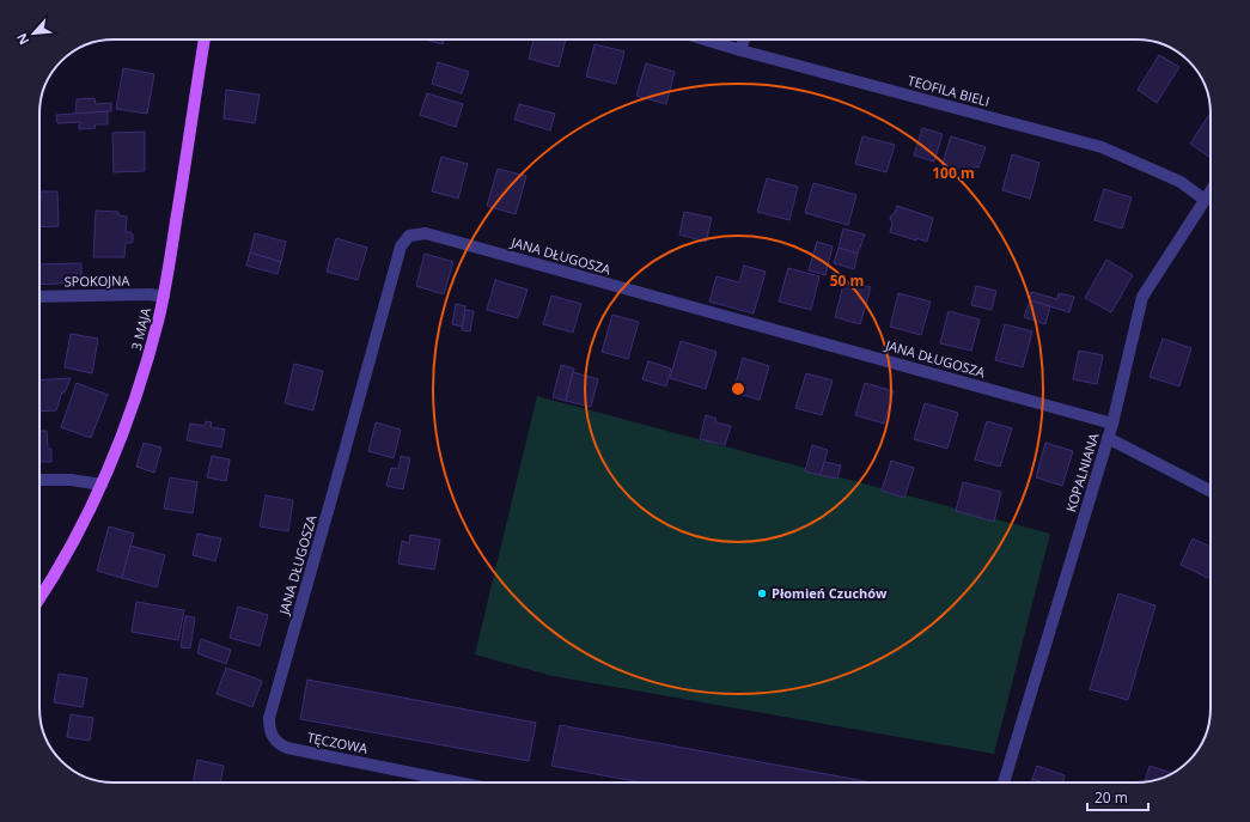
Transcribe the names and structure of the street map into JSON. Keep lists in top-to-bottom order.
{
  "streets": {
    "main road": ["3 MAJA"],
    "street": [
      "TEOFILA BIELI",
      "JANA DŁUGOSZA",
      "SPOKOJNA",
      "KOPALNIANA",
      "TĘCZOWA"
    ]
  },
  "crossings": [
    ["TEOFILA BIELI", "KOPALNIANA"],
    ["JANA DŁUGOSZA", "KOPALNIANA"],
    ["JANA DŁUGOSZA", "TĘCZOWA"],
    ["SPOKOJNA", "3 MAJA"]
  ],
  "places": ["Płomień Czuchów"],
  "scale_bar": "20 m",
  "north": "bottom left",
  "rings": ["100 m", "50 m"]
}
